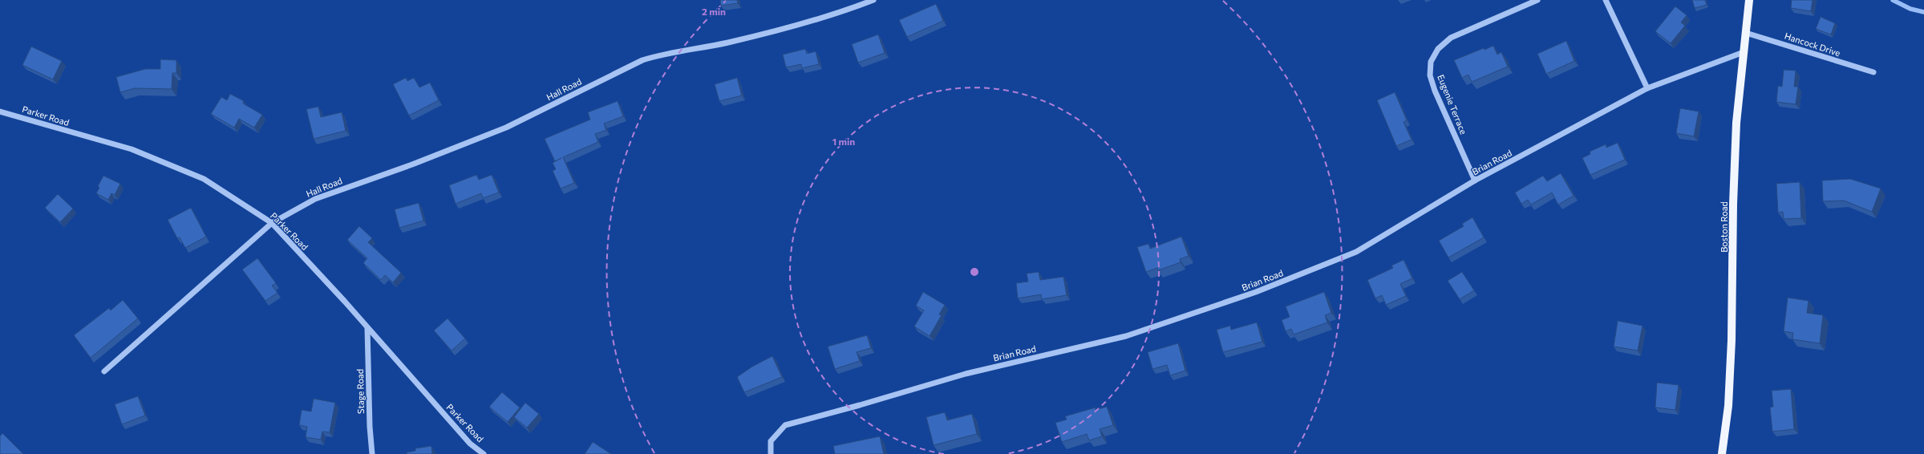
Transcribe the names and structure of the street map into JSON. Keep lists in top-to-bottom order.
{
  "streets": {
    "main road": ["Boston Road"],
    "street": [
      "Hancock Drive",
      "Hall Road",
      "Eugenie Terrace",
      "Parker Road",
      "Brian Road",
      "Stage Road"
    ]
  },
  "crossings": [
    ["Hancock Drive", "Boston Road"],
    ["Hall Road", "Parker Road"],
    ["Eugenie Terrace", "Brian Road"],
    ["Parker Road", "Stage Road"],
    ["Brian Road", "Boston Road"]
  ],
  "rings": ["2 min", "1 min"]
}
